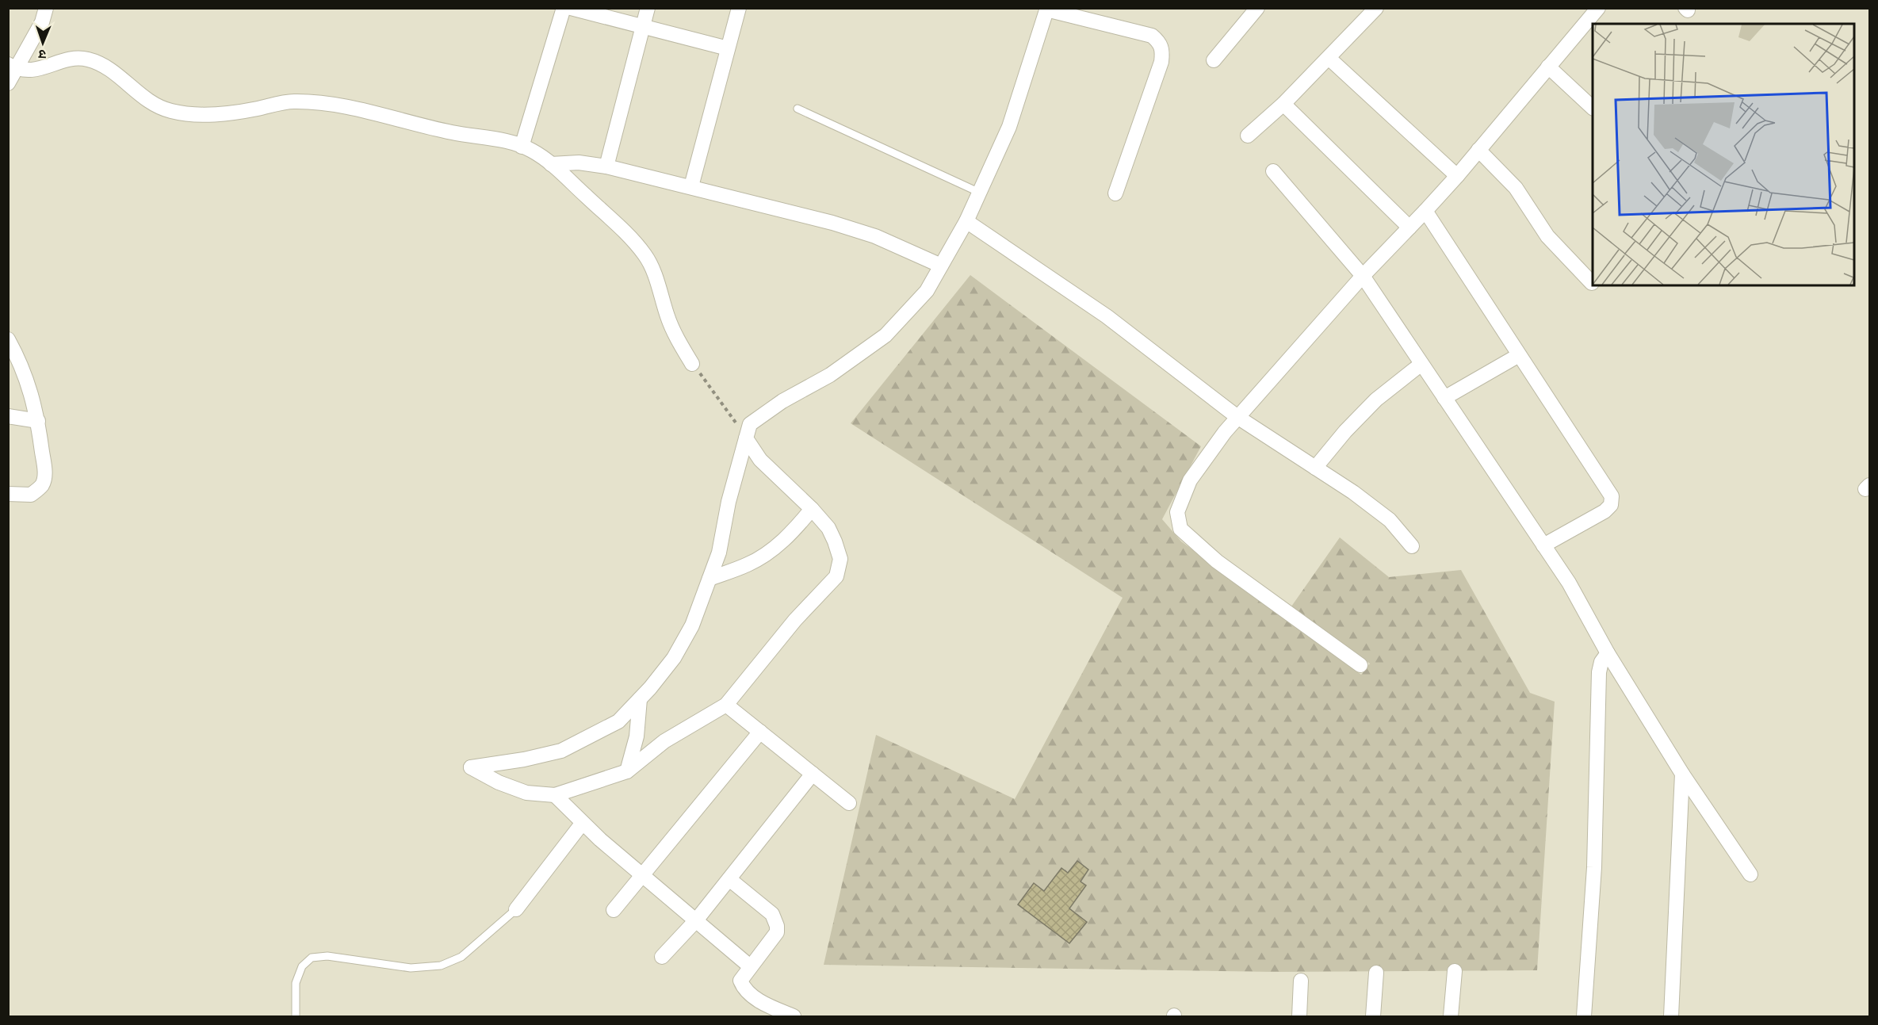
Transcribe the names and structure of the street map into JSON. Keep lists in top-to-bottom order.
{
  "north": "bottom"
}
